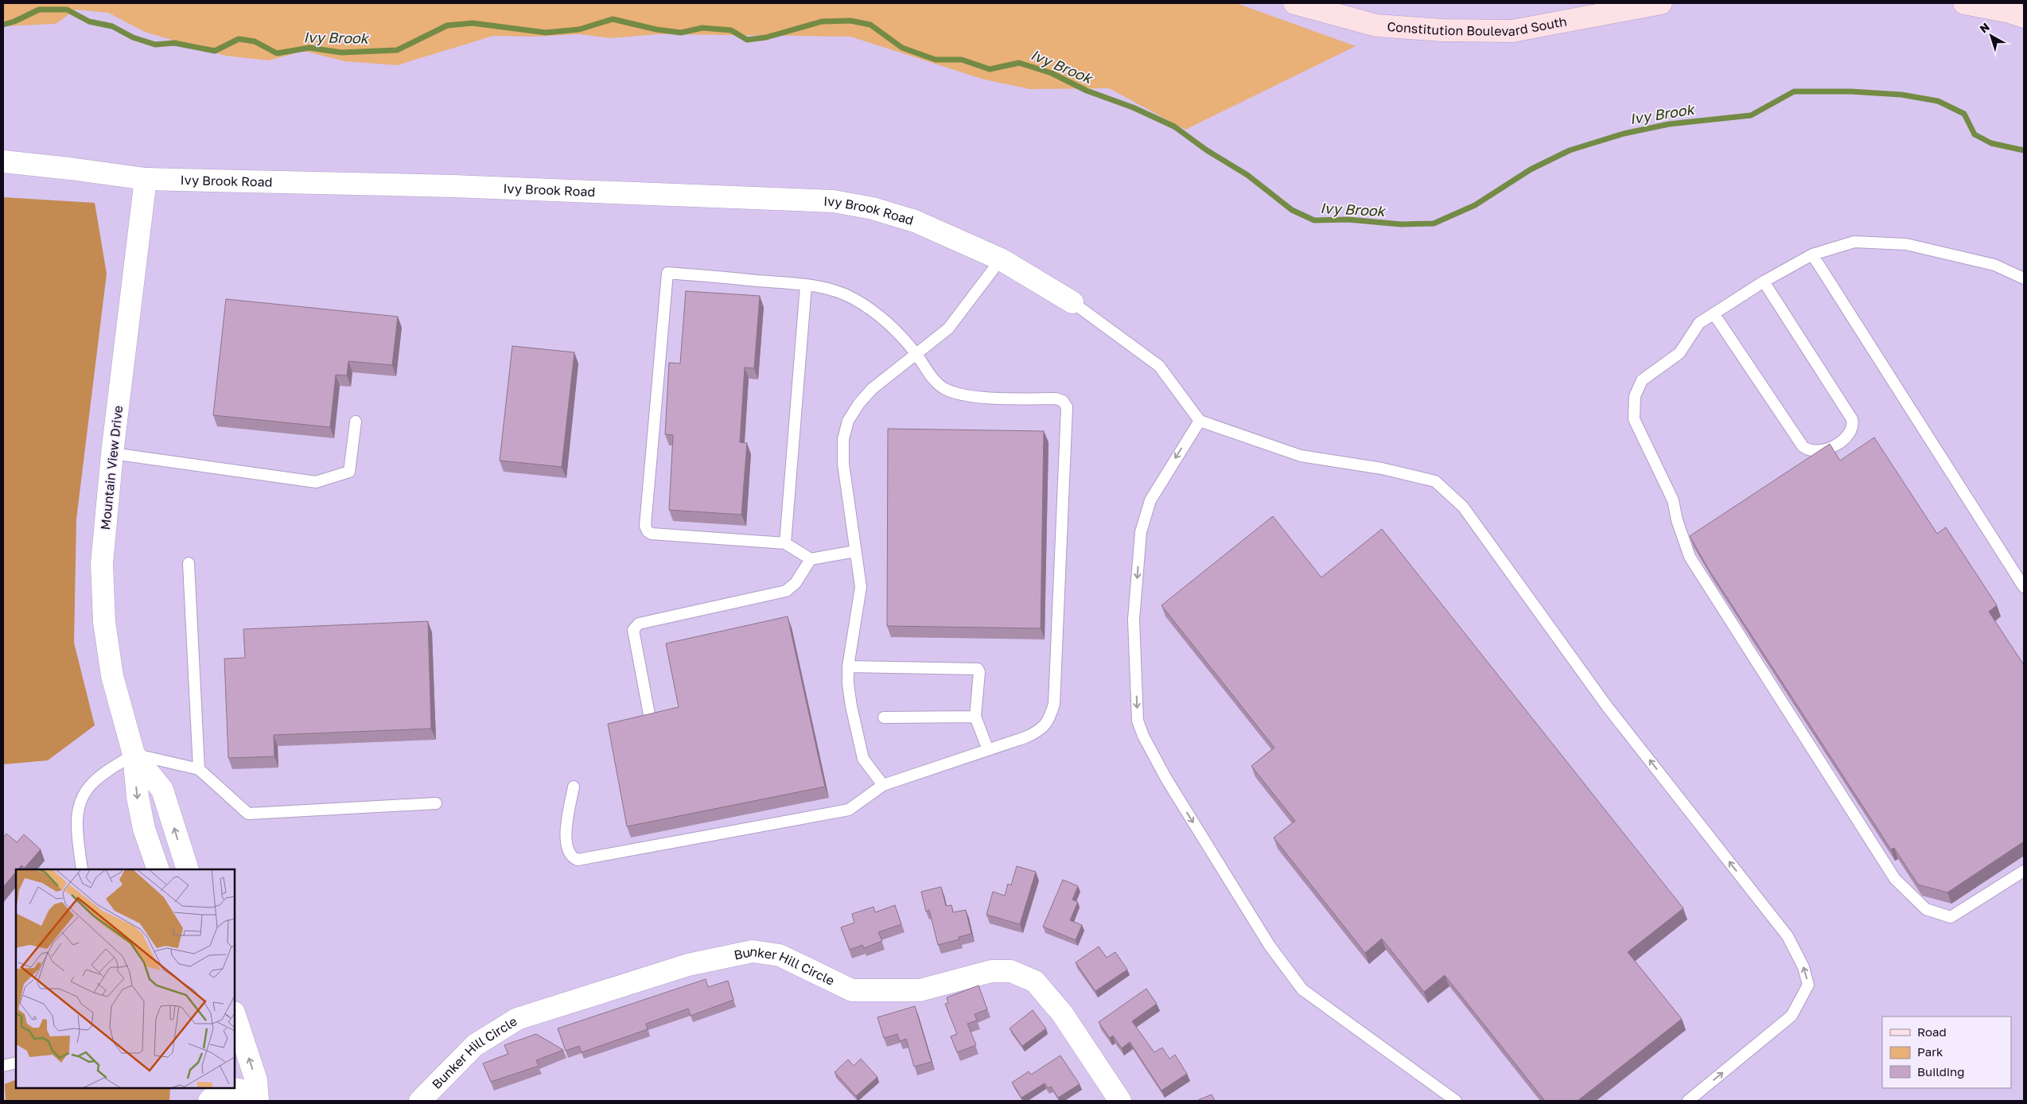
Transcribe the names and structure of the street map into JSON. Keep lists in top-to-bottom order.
{
  "streets": {
    "main road": ["Constitution Boulevard South"],
    "street": ["Ivy Brook Road", "Mountain View Drive", "Bunker Hill Circle"]
  },
  "crossings": [
    ["Ivy Brook Road", "Mountain View Drive"]
  ],
  "water": ["Ivy Brook"],
  "legend": ["Road", "Park", "Building"],
  "north": "top left"
}
